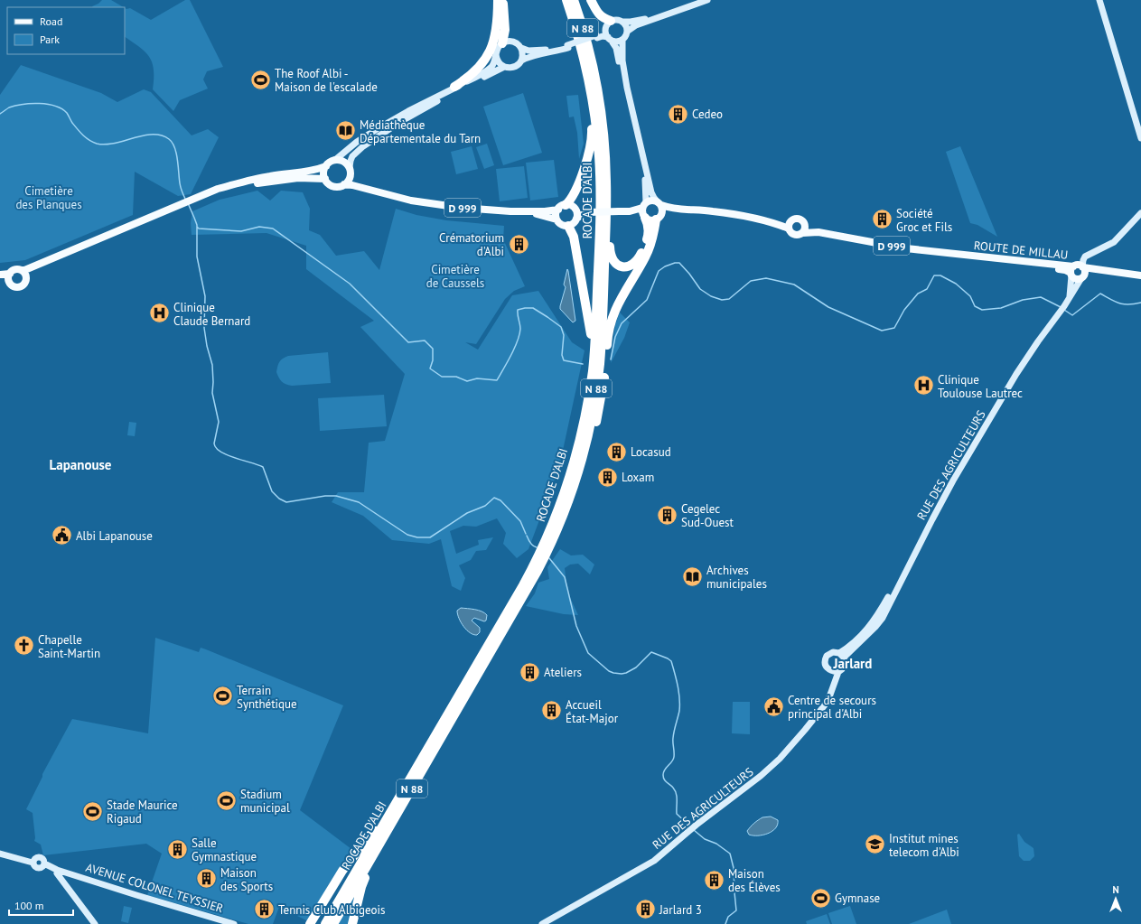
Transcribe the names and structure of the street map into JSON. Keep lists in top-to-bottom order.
{
  "streets": {
    "highway": ["N 88", "ROCADE D'ALBI"],
    "main road": [
      "D 999",
      "ROUTE DE MILLAU",
      "RUE DES AGRICULTEURS",
      "AVENUE COLONEL TEYSSIER"
    ]
  },
  "districts": ["Lapanouse", "Jarlard"],
  "parks": ["Cimetière des Planques", "Cimetière de Caussels"],
  "places": {
    "sports": [
      "The Roof Albi - Maison de l'escalade",
      "Terrain Synthétique",
      "Stadium municipal",
      "Stade Maurice Rigaud",
      "Gymnase"
    ],
    "building": [
      "Cedeo",
      "Société Groc et Fils",
      "Crématorium d'Albi",
      "Locasud",
      "Loxam",
      "Cegelec Sud-Ouest",
      "Ateliers",
      "Accueil État-Major",
      "Salle Gymnastique",
      "Maison des Sports",
      "Maison des Élèves",
      "Tennis Club Albigeois",
      "Jarlard 3"
    ],
    "library": ["Médiathèque Départementale du Tarn", "Archives municipales"],
    "hospital": ["Clinique Claude Bernard", "Clinique Toulouse Lautrec"],
    "public building": ["Albi Lapanouse", "Centre de secours principal d'Albi"],
    "church": ["Chapelle Saint-Martin"],
    "school or university": ["Institut mines telecom d'Albi"]
  },
  "legend": ["Road", "Park"],
  "scale_bar": "100 m",
  "north": "top"
}
